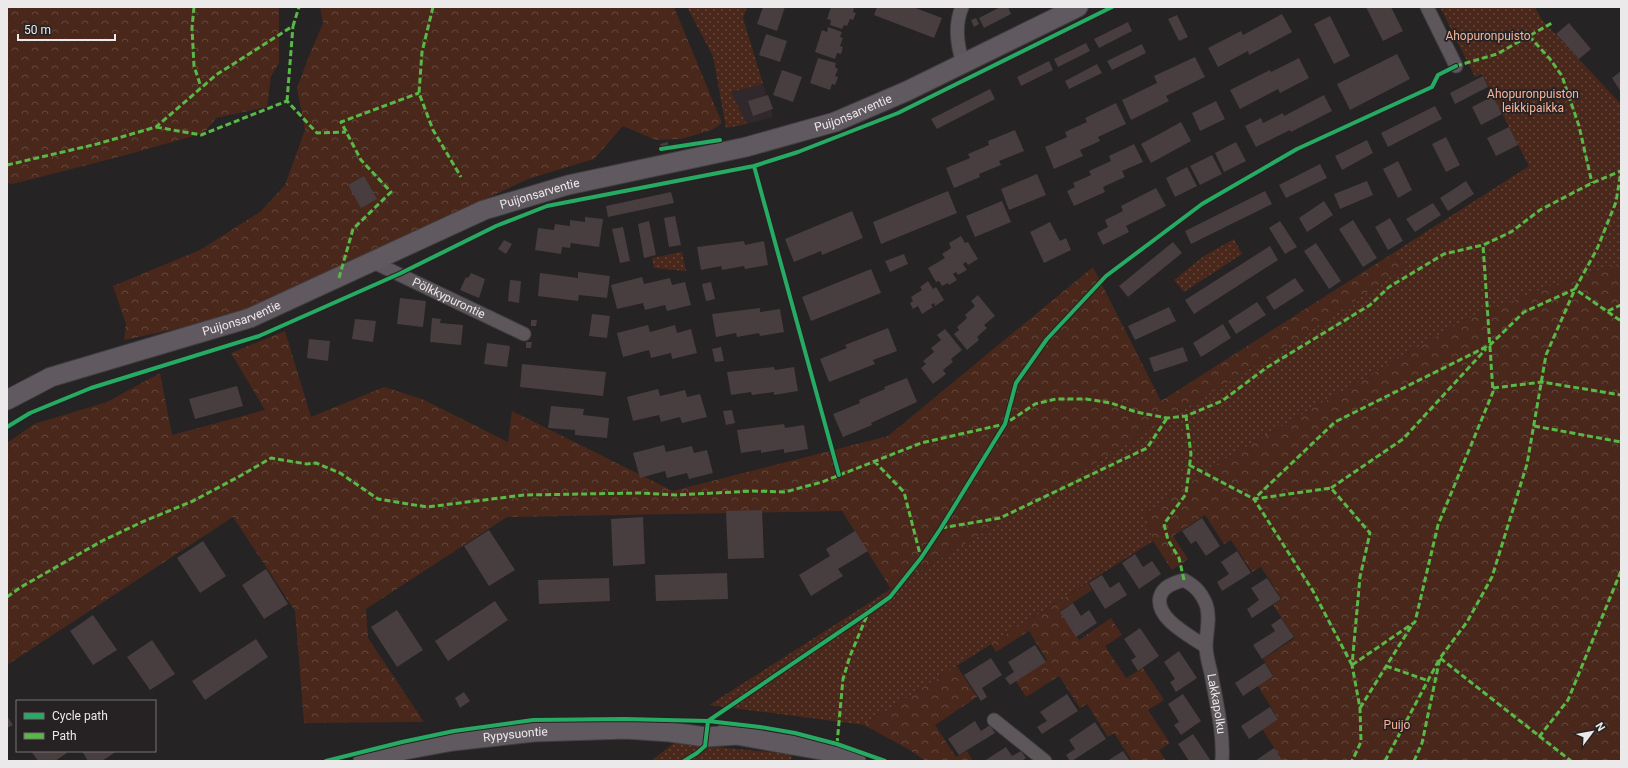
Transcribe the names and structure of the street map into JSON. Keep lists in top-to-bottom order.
{
  "streets": {
    "main road": ["Puijonsarventie", "Rypysuontie"],
    "street": ["Pölkkypurontie", "Lakkapolku"]
  },
  "crossings": [
    ["Puijonsarventie", "Pölkkypurontie"]
  ],
  "parks": ["Ahopuronpuisto", "Ahopuronpuiston leikkipaikka", "Puijo"],
  "legend": ["Cycle path", "Path"],
  "scale_bar": "50 m",
  "north": "top right"
}
